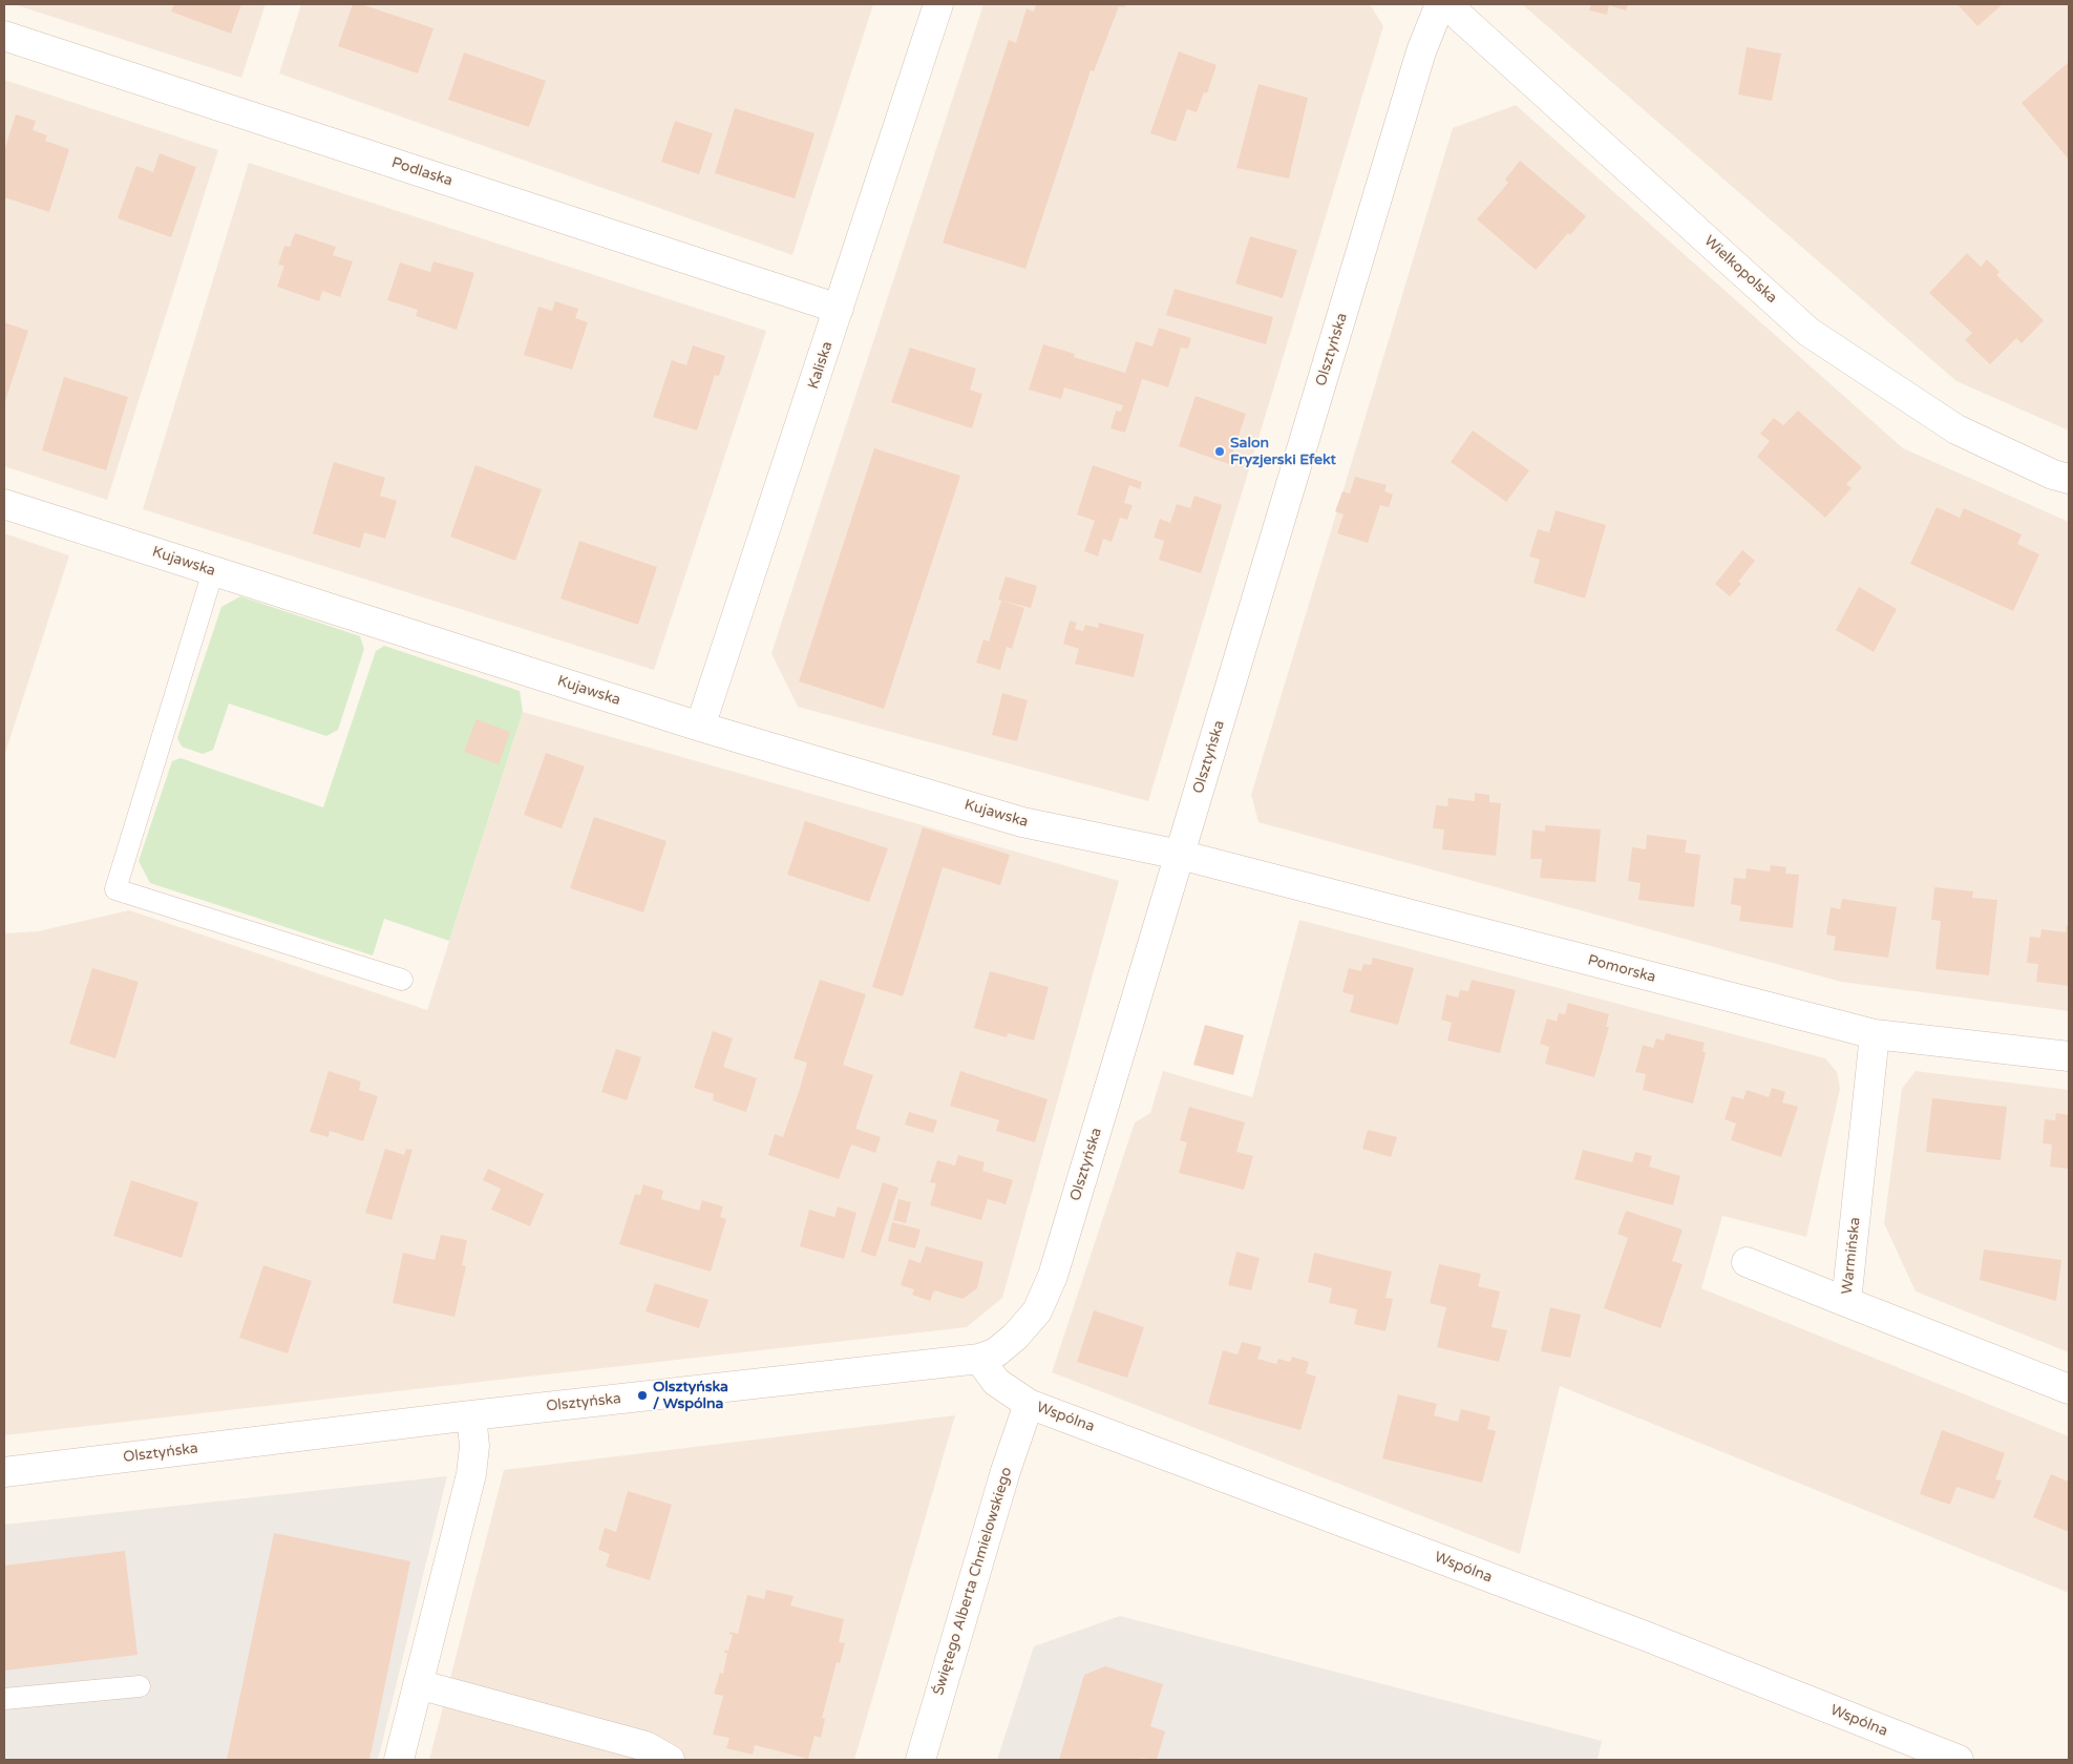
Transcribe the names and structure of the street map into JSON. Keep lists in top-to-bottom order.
{
  "streets": {
    "street": [
      "Podlaska",
      "Wielkopolska",
      "Olsztyńska",
      "Kaliska",
      "Kujawska",
      "Pomorska",
      "Warmińska",
      "Wspólna",
      "Świętego Alberta Chmielowskiego"
    ]
  },
  "crossings": [
    ["Podlaska", "Kaliska"],
    ["Olsztyńska", "Kujawska"],
    ["Olsztyńska", "Pomorska"],
    ["Olsztyńska", "Wspólna"],
    ["Kaliska", "Kujawska"],
    ["Kujawska", "Pomorska"],
    ["Pomorska", "Warmińska"],
    ["Wspólna", "Świętego Alberta Chmielowskiego"]
  ],
  "places": ["Salon Fryzjerski Efekt", "Olsztyńska / Wspólna"]
}
